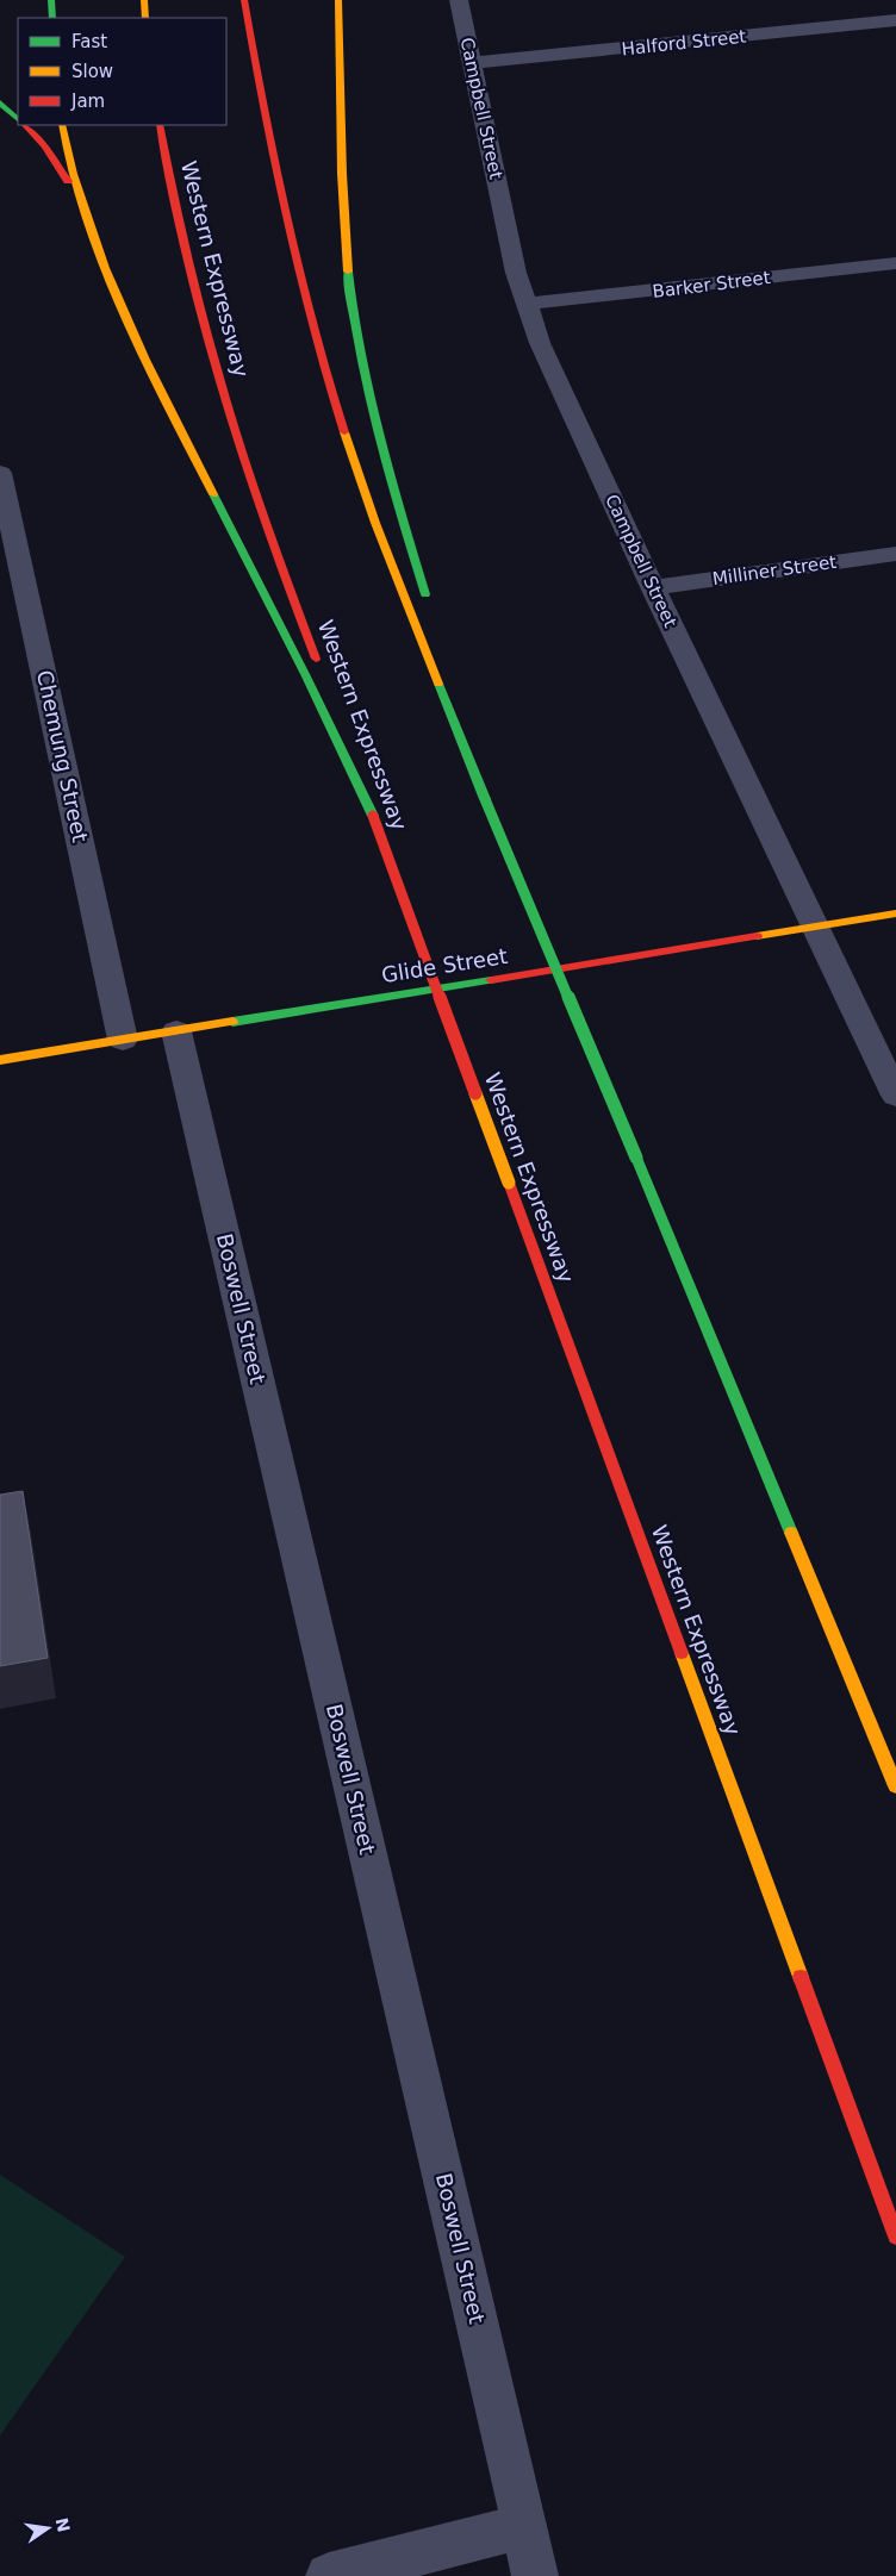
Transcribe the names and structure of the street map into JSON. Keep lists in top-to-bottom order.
{
  "streets": {
    "main road": ["Western Expressway", "Glide Street"],
    "street": [
      "Halford Street",
      "Campbell Street",
      "Barker Street",
      "Milliner Street",
      "Chemung Street",
      "Boswell Street"
    ]
  },
  "crossings": [
    ["Halford Street", "Campbell Street"],
    ["Campbell Street", "Barker Street"],
    ["Campbell Street", "Milliner Street"],
    ["Campbell Street", "Glide Street"],
    ["Chemung Street", "Glide Street"],
    ["Glide Street", "Boswell Street"]
  ],
  "legend": ["Fast", "Slow", "Jam"],
  "north": "right"
}
